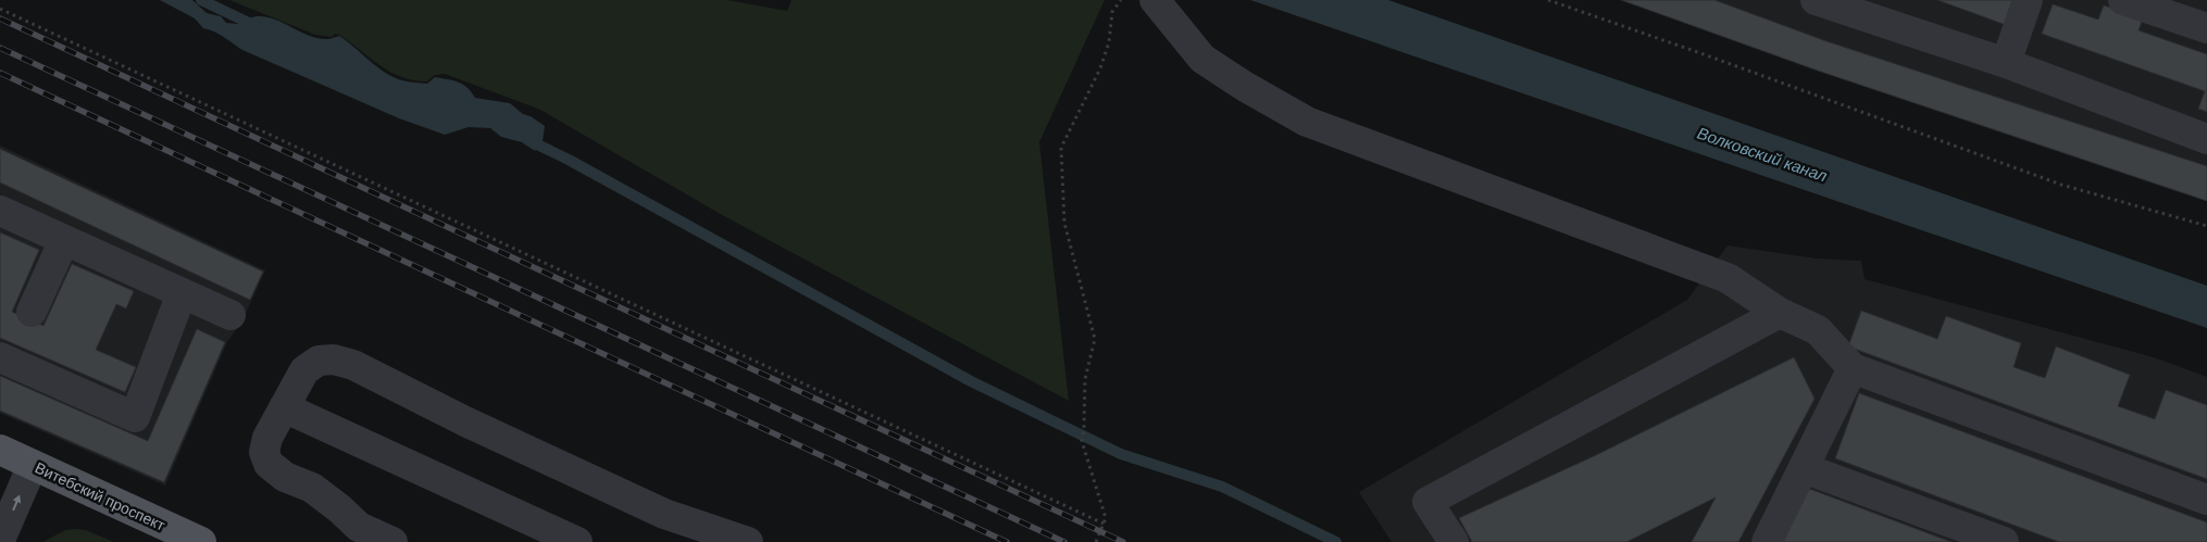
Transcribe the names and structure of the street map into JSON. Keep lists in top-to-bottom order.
{
  "streets": {
    "main road": ["Витебский проспект"]
  },
  "water": ["Волковский канал"]
}
